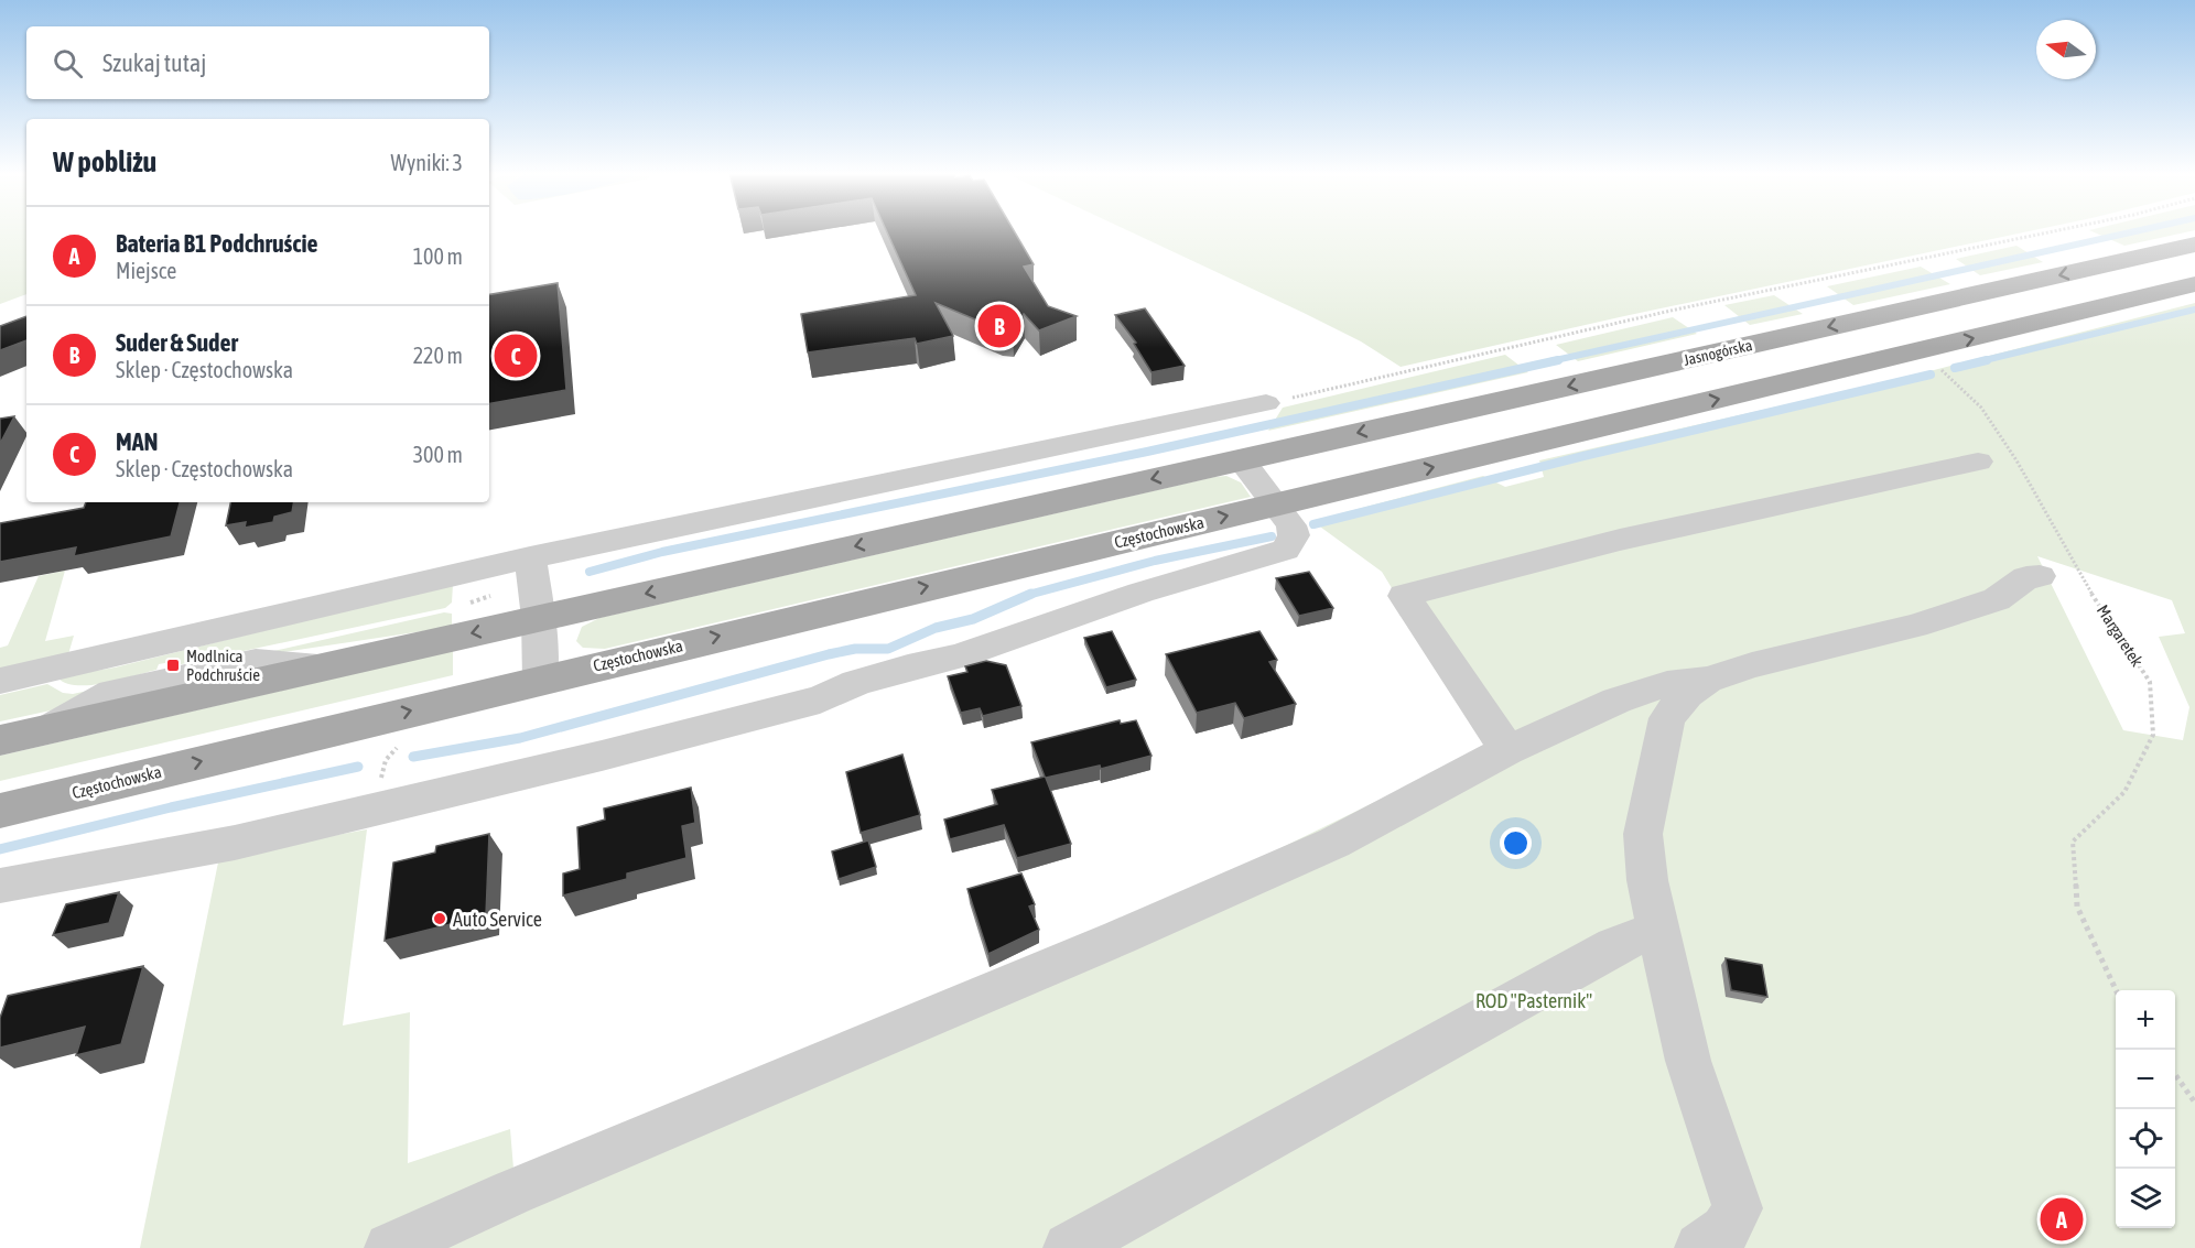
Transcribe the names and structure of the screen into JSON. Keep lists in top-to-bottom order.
{
  "streets": {
    "main road": ["Jasnogórska", "Częstochowska"],
    "path": ["Margaretek"]
  },
  "parks": ["ROD \"Pasternik\""],
  "places": {
    "transit": ["Modlnica Podchruście"],
    "other": ["Auto Service"]
  },
  "north": "left",
  "page": {
    "search": "Szukaj tutaj",
    "heading": ["W pobliżu", "Wyniki: 3"],
    "list": [
      {
        "mark": "A",
        "name": "Bateria B1 Podchruście",
        "note": "Miejsce",
        "value": "100 m"
      },
      {
        "mark": "B",
        "name": "Suder & Suder",
        "note": "Sklep · Częstochowska",
        "value": "220 m"
      },
      {
        "mark": "C",
        "name": "MAN",
        "note": "Sklep · Częstochowska",
        "value": "300 m"
      }
    ],
    "pins": ["B", "C", "A"],
    "map_buttons": ["+", "−"]
  }
}
